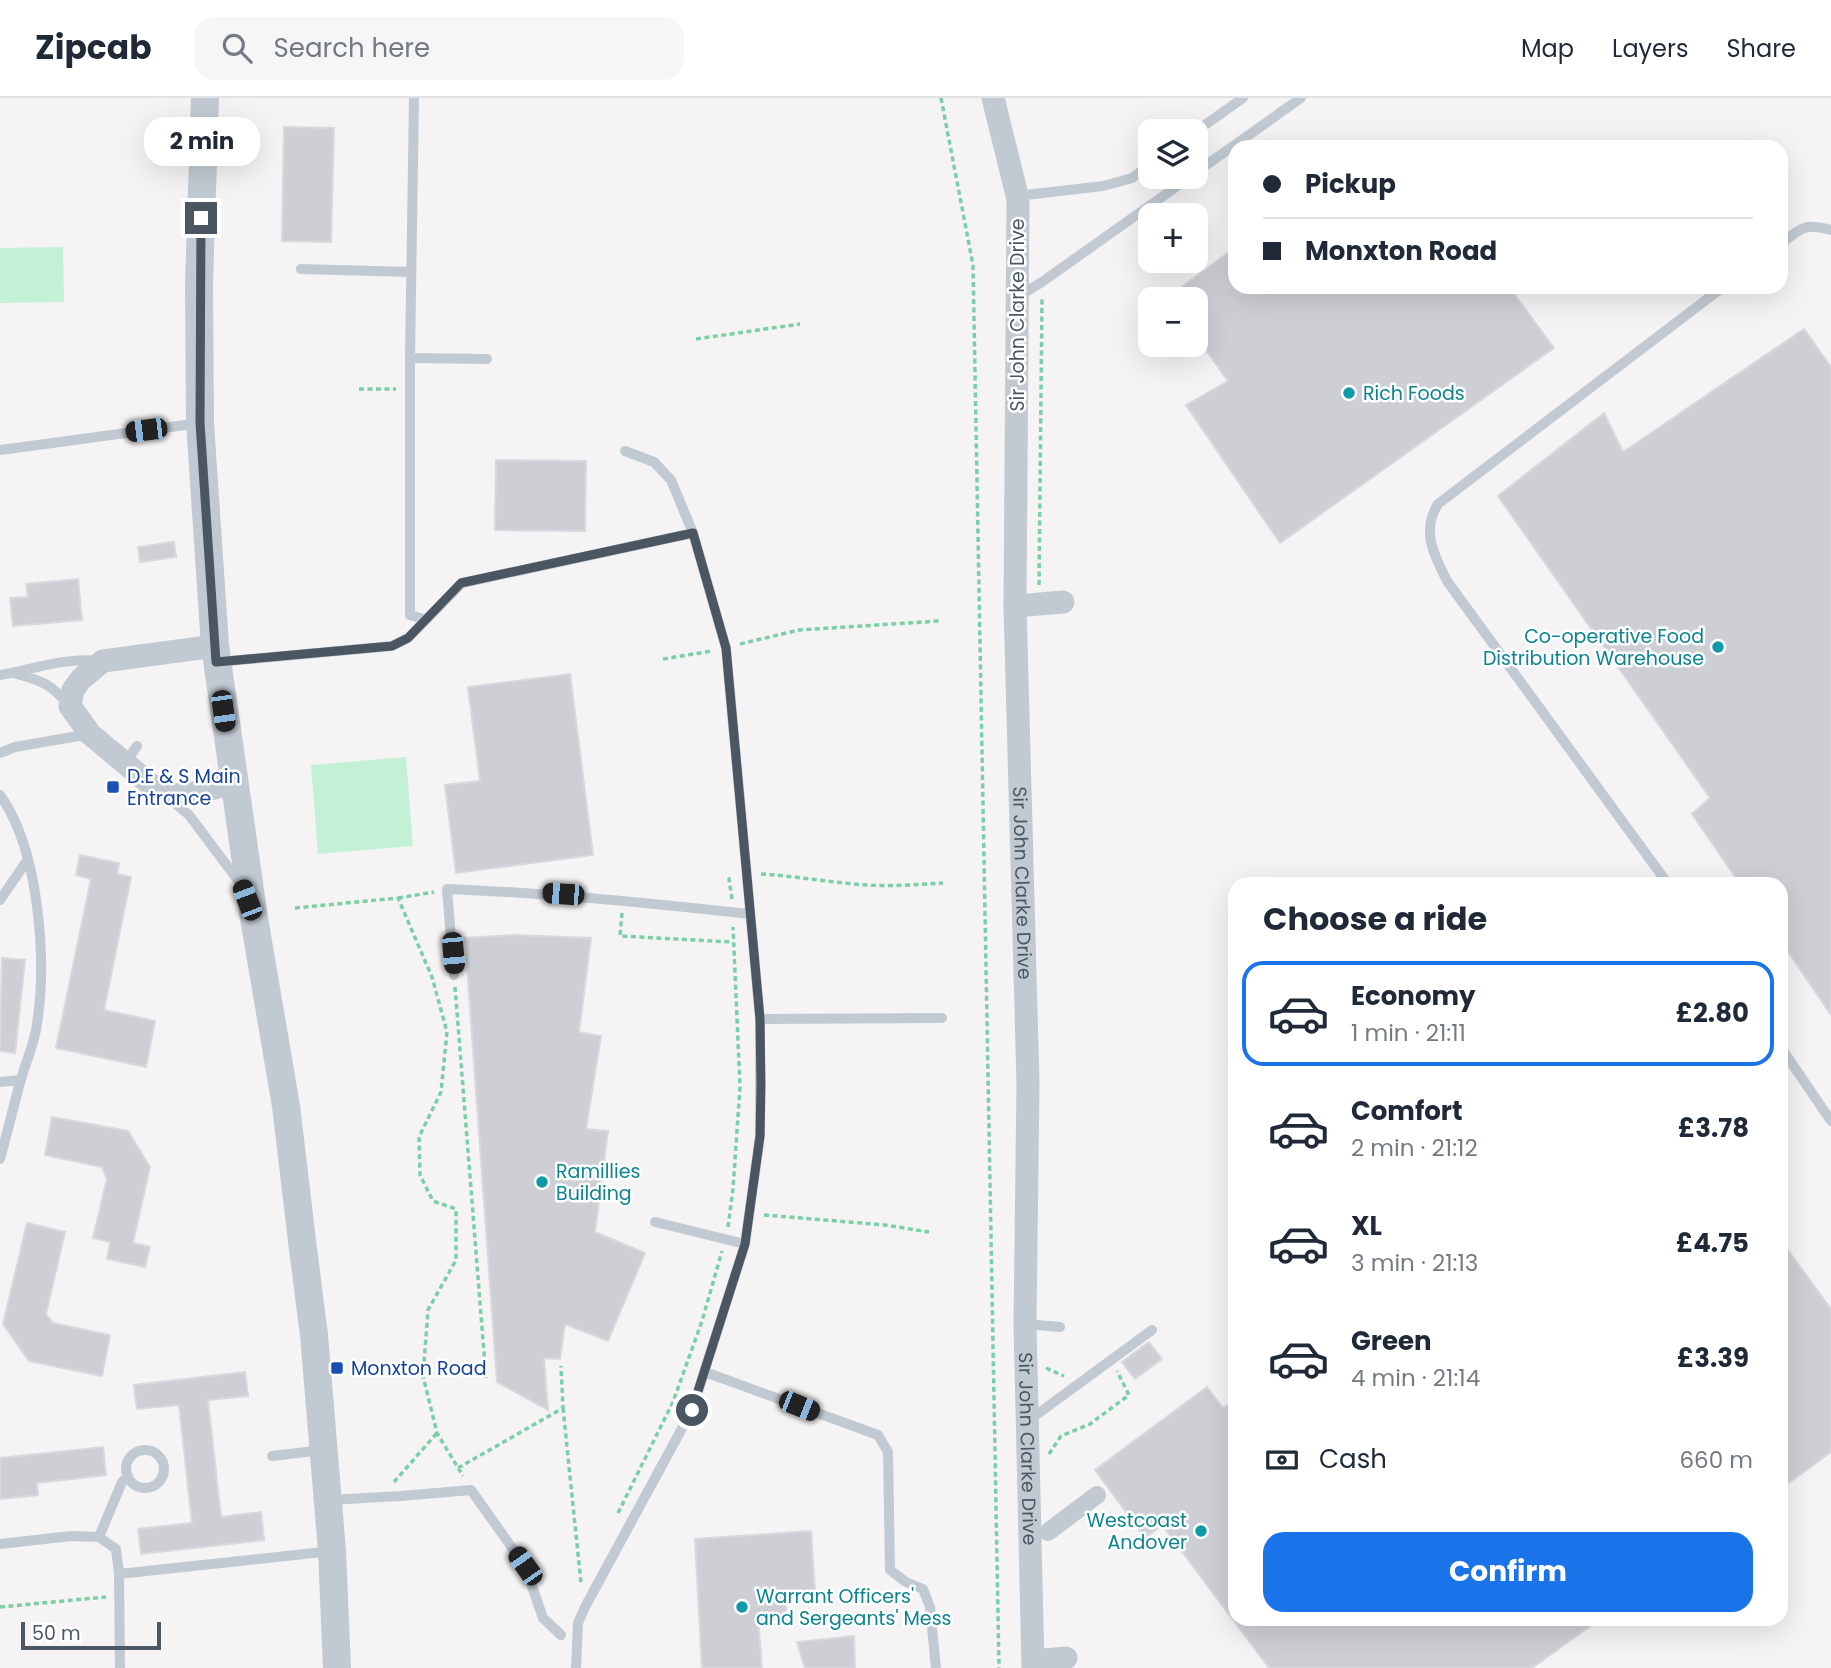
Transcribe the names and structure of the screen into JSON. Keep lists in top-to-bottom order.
{
  "streets": {
    "street": ["Sir John Clarke Drive"]
  },
  "places": {
    "other": [
      "Rich Foods",
      "Co-operative Food Distribution Warehouse",
      "Ramillies Building",
      "Westcoast Andover",
      "Warrant Officers' and Sergeants' Mess"
    ],
    "transit": ["D.E & S Main Entrance", "Monxton Road"]
  },
  "scale_bar": "50 m",
  "page": {
    "header": "Zipcab",
    "search": "Search here",
    "nav": ["Map", "Layers", "Share"],
    "bubble": "2 min",
    "map_buttons": ["+", "−"],
    "banner": ["Pickup", "Monxton Road"],
    "heading": "Choose a ride",
    "list": [
      {
        "name": "Economy",
        "note": "1 min · 21:11",
        "value": "£2.80"
      },
      {
        "name": "Comfort",
        "note": "2 min · 21:12",
        "value": "£3.78"
      },
      {
        "name": "XL",
        "note": "3 min · 21:13",
        "value": "£4.75"
      },
      {
        "name": "Green",
        "note": "4 min · 21:14",
        "value": "£3.39"
      }
    ],
    "pay": ["Cash", "660 m"],
    "buttons": "Confirm",
    "scale": "50 m"
  }
}
